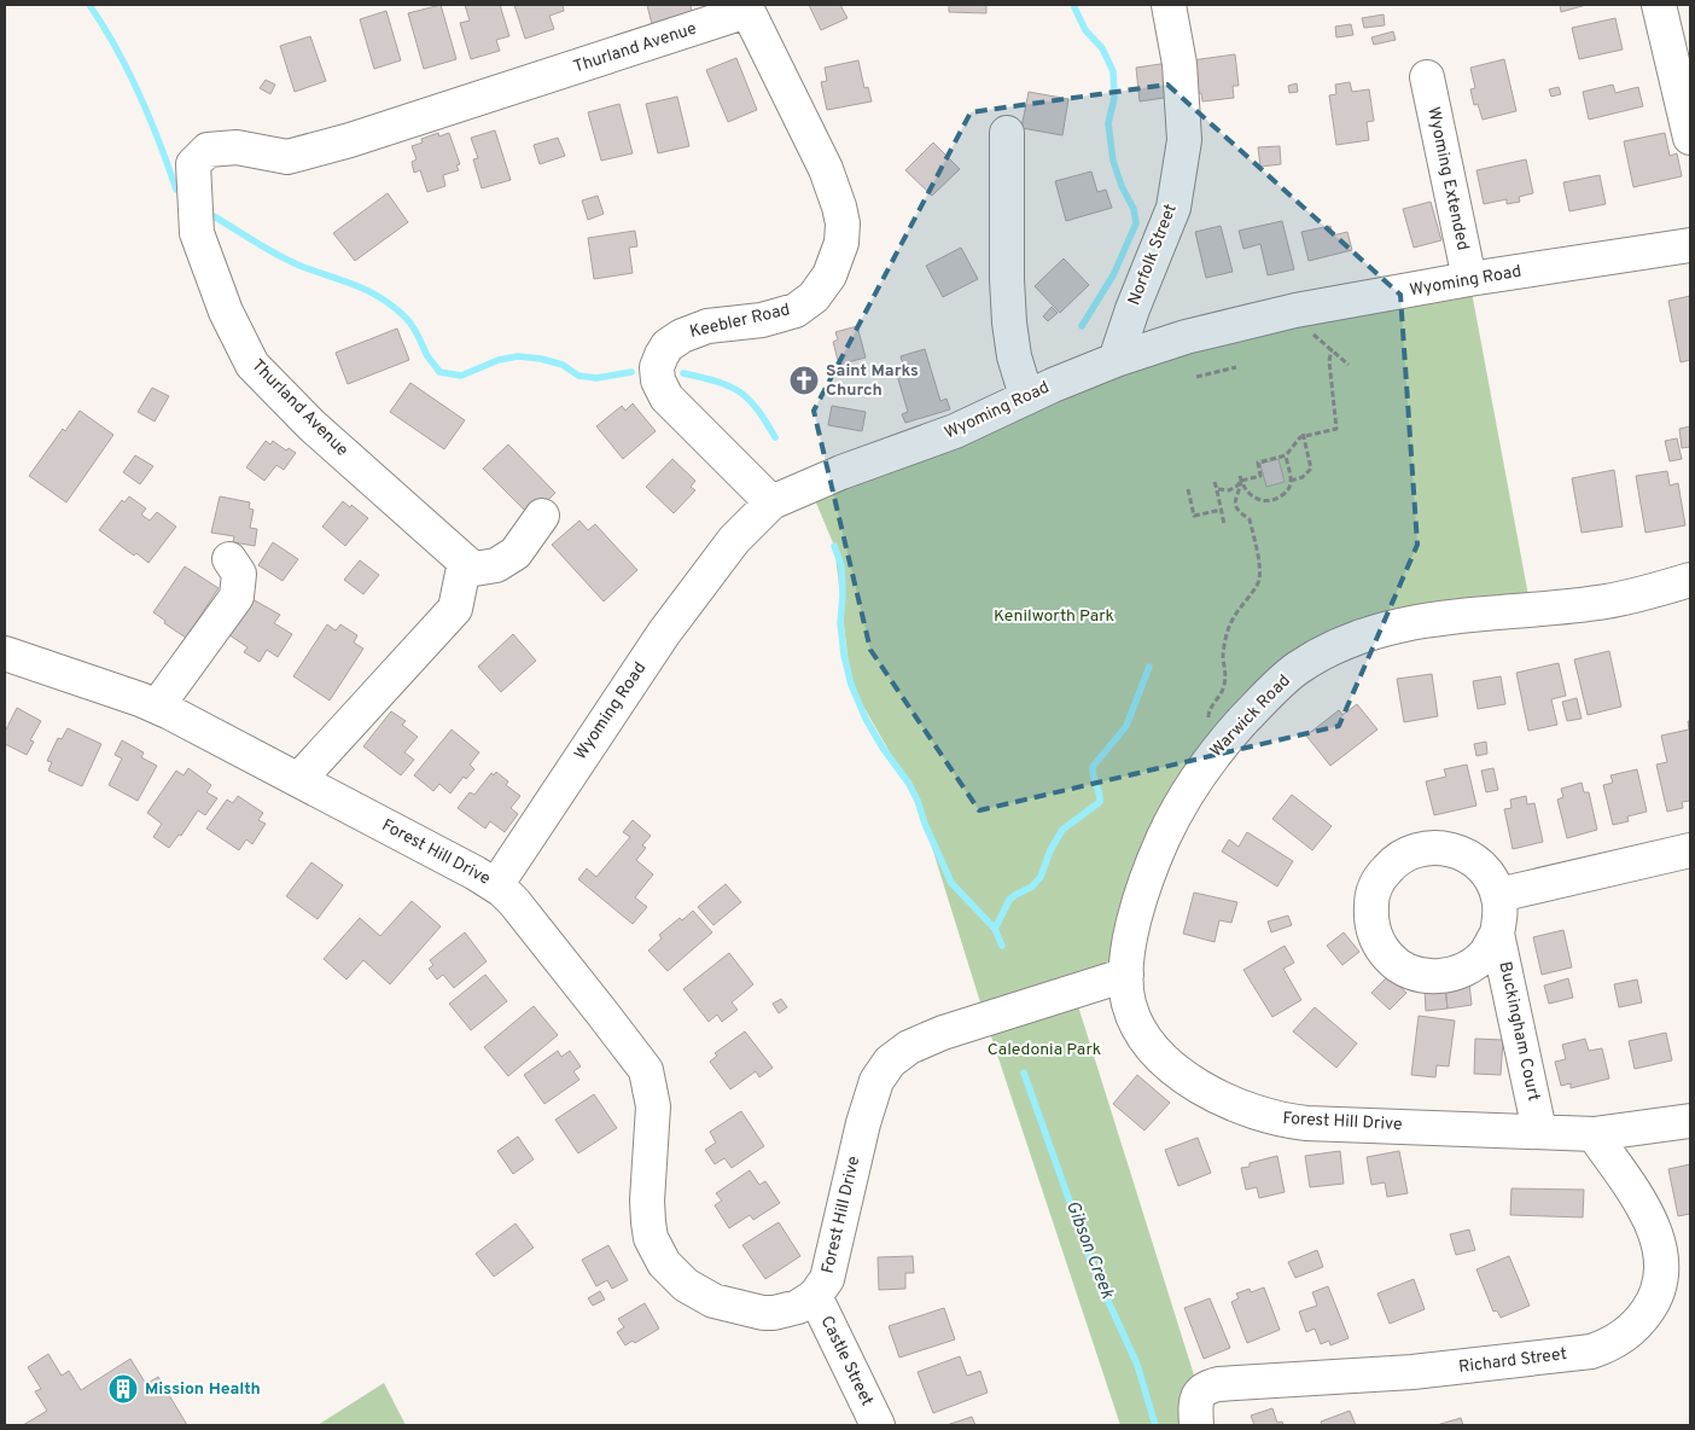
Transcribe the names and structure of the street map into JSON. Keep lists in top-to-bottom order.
{
  "streets": {
    "street": [
      "Thurland Avenue",
      "Wyoming Extended",
      "Norfolk Street",
      "Wyoming Road",
      "Keebler Road",
      "Warwick Road",
      "Forest Hill Drive",
      "Buckingham Court",
      "Castle Street",
      "Richard Street"
    ]
  },
  "crossings": [
    ["Thurland Avenue", "Keebler Road"],
    ["Wyoming Extended", "Wyoming Road"],
    ["Norfolk Street", "Wyoming Road"],
    ["Wyoming Road", "Keebler Road"],
    ["Wyoming Road", "Forest Hill Drive"],
    ["Warwick Road", "Forest Hill Drive"],
    ["Forest Hill Drive", "Buckingham Court"],
    ["Forest Hill Drive", "Castle Street"],
    ["Forest Hill Drive", "Richard Street"]
  ],
  "water": ["Gibson Creek"],
  "parks": ["Kenilworth Park", "Caledonia Park"],
  "places": {
    "church": ["Saint Marks Church"],
    "building": ["Mission Health"]
  }
}
